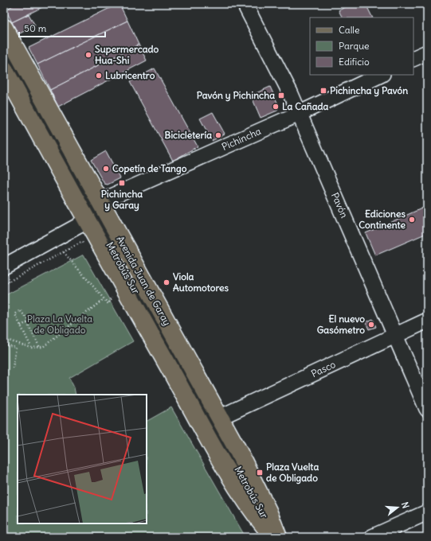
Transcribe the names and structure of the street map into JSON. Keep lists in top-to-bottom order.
{
  "streets": {
    "main road": ["Avenida Juan de Garay"],
    "street": [
      "Pichincha",
      "Pavón",
      "Metrobús Sur",
      "Pasco"
    ]
  },
  "crossings": [
    ["Pichincha", "Pavón"],
    ["Pichincha", "Metrobús Sur"],
    ["Pichincha", "Avenida Juan de Garay"],
    ["Pavón", "Pasco"],
    ["Metrobús Sur", "Avenida Juan de Garay"],
    ["Avenida Juan de Garay", "Pasco"]
  ],
  "parks": ["Plaza La Vuelta de Obligado"],
  "places": {
    "other": [
      "Supermercado Hua-Shi",
      "Lubricentro",
      "La Cañada",
      "Bicicletería",
      "Copetín de Tango",
      "Ediciones Continente",
      "Viola Automotores",
      "El nuevo Gasómetro"
    ],
    "transit": [
      "Pichincha y Pavón",
      "Pavón y Pichincha",
      "Pichincha y Garay",
      "Plaza Vuelta de Obligado"
    ]
  },
  "legend": ["Calle", "Parque", "Edificio"],
  "scale_bar": "50 m",
  "north": "right"
}
